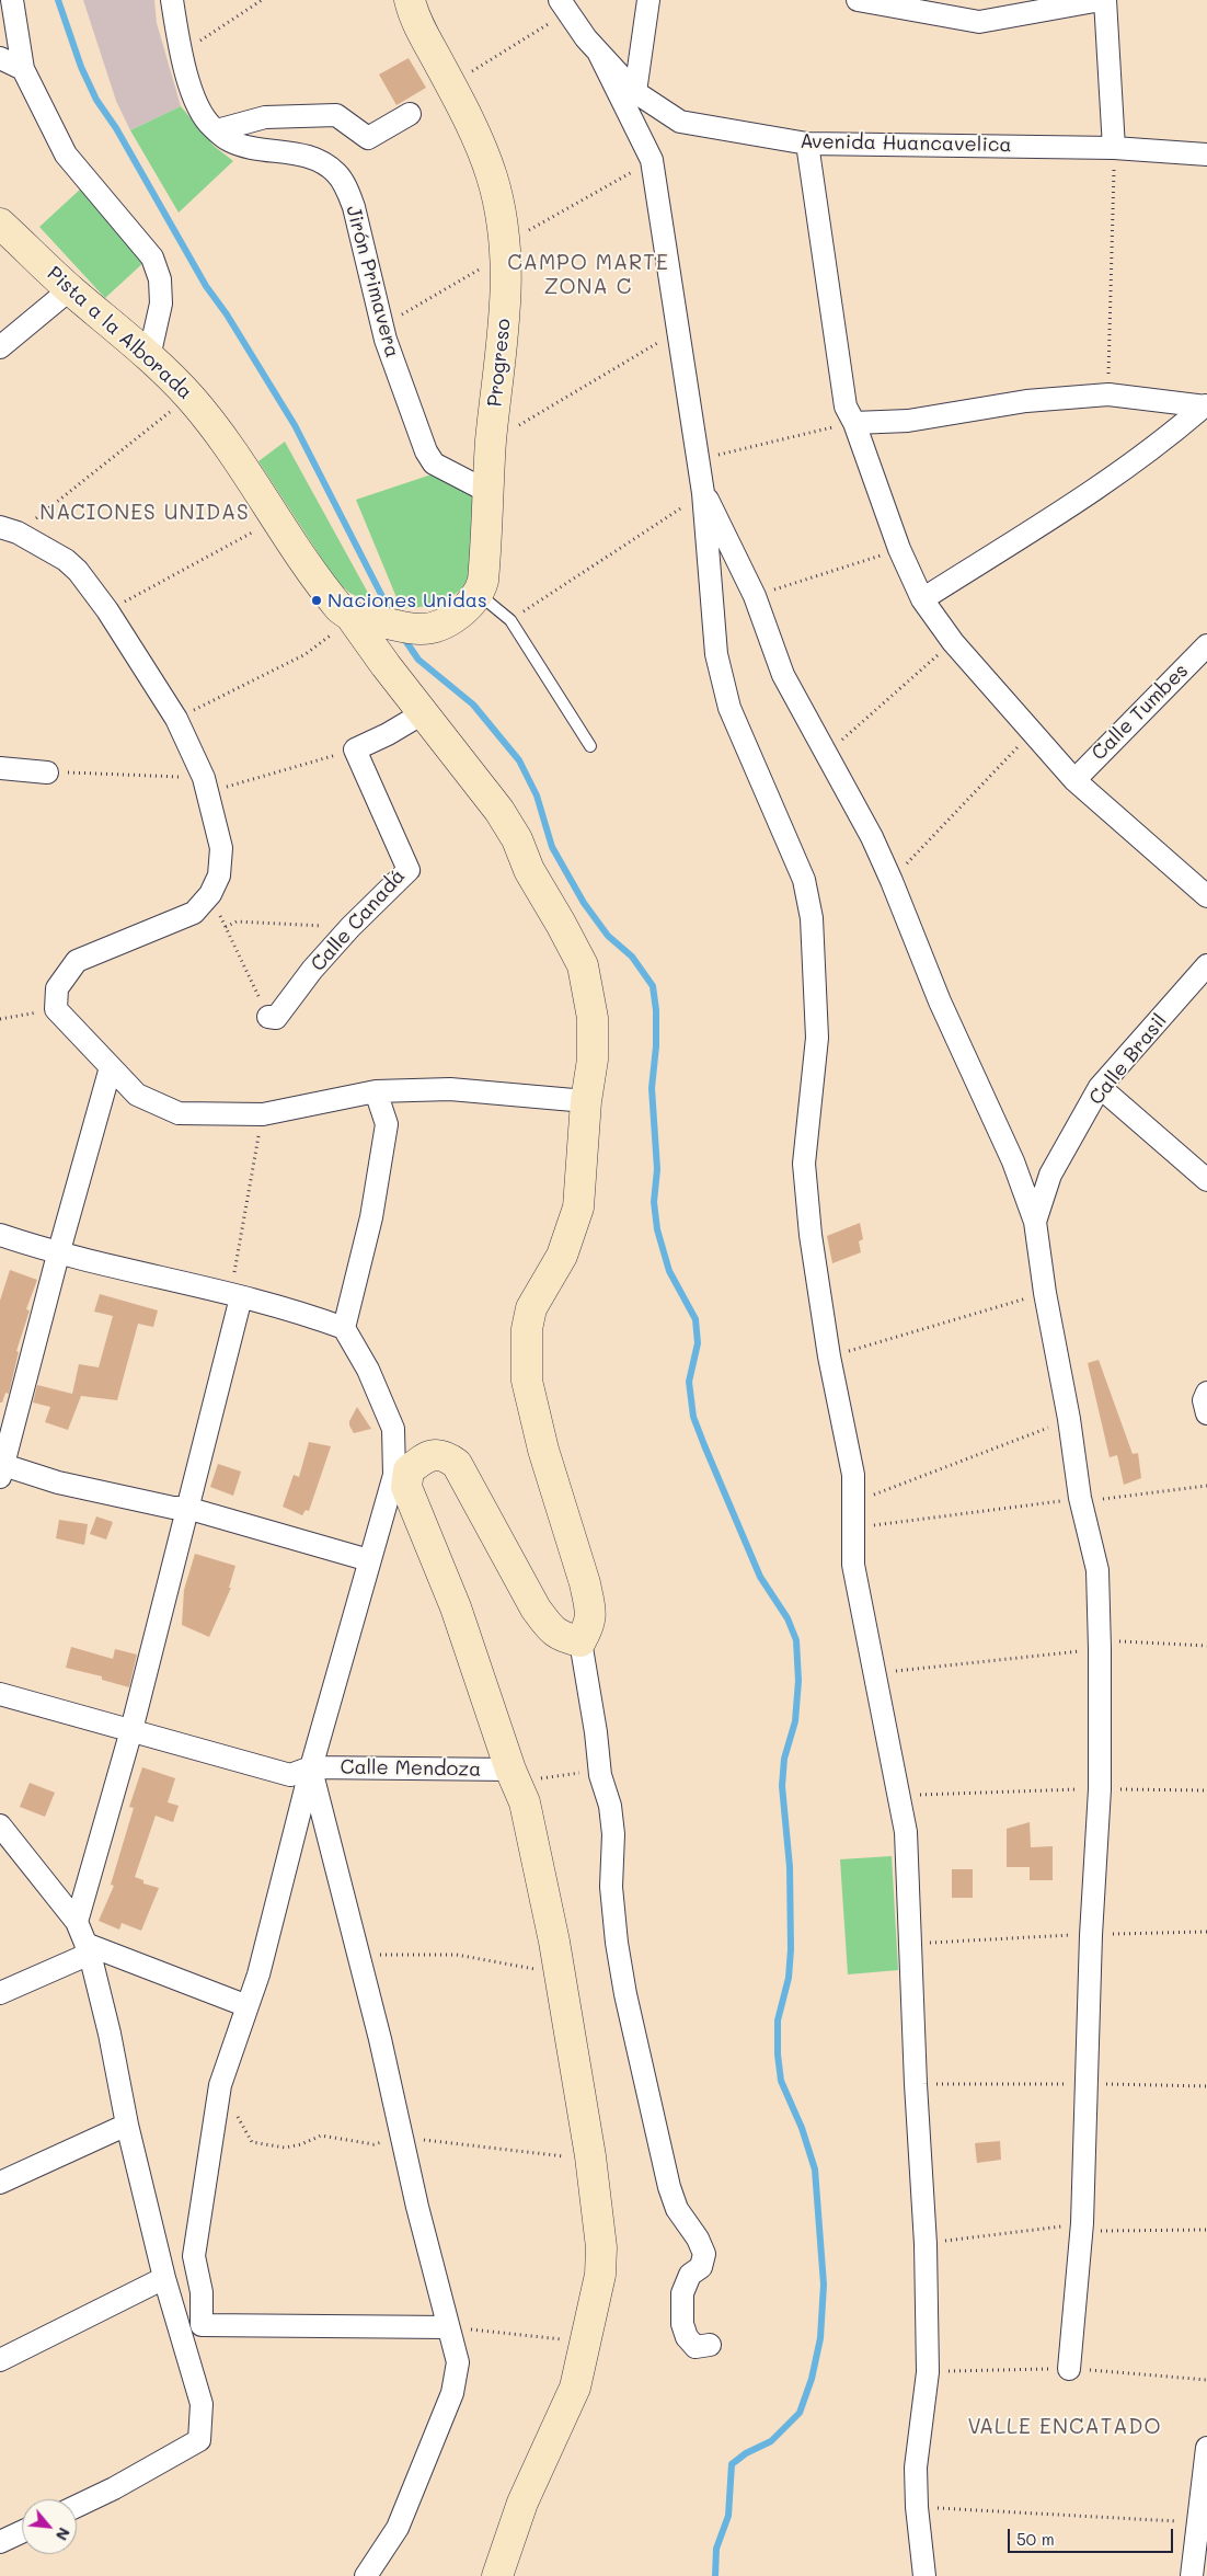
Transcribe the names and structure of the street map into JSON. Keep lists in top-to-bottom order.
{
  "streets": {
    "street": [
      "Avenida Huancavelica",
      "Jirón Primavera",
      "Pista a la Alborada",
      "Progreso",
      "Calle Tumbes",
      "Calle Canadá",
      "Calle Brasil",
      "Calle Mendoza"
    ]
  },
  "crossings": [
    ["Jirón Primavera", "Progreso"]
  ],
  "districts": ["CAMPO MARTE ZONA C", "NACIONES UNIDAS", "VALLE ENCATADO"],
  "places": ["Naciones Unidas"],
  "scale_bar": "50 m",
  "north": "bottom right"
}
